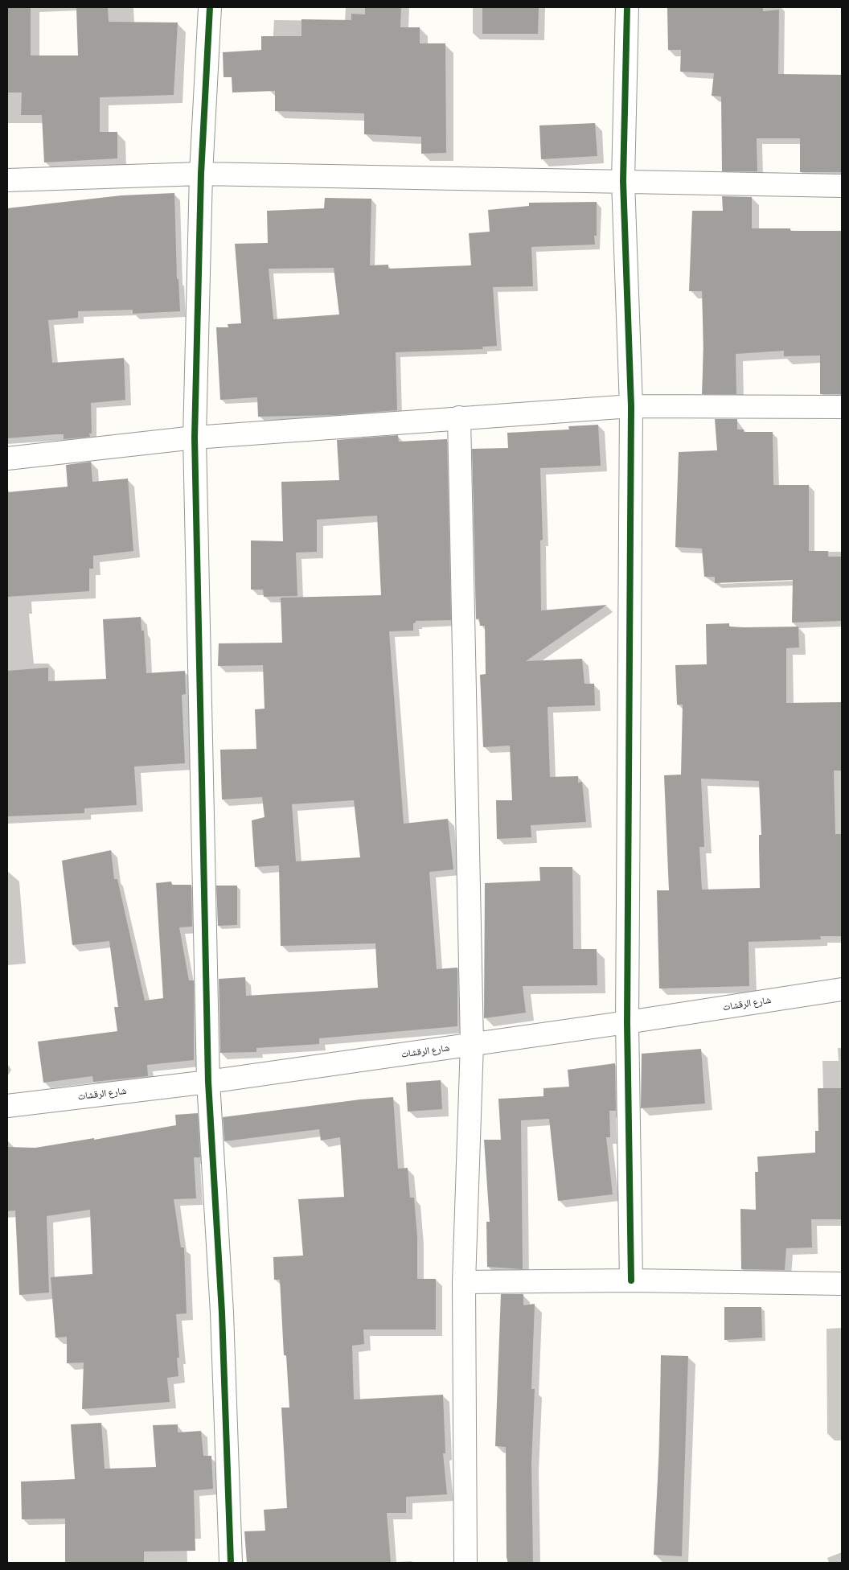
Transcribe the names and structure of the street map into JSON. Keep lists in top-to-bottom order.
{
  "streets": {
    "street": ["شارع الرقشات"]
  }
}
